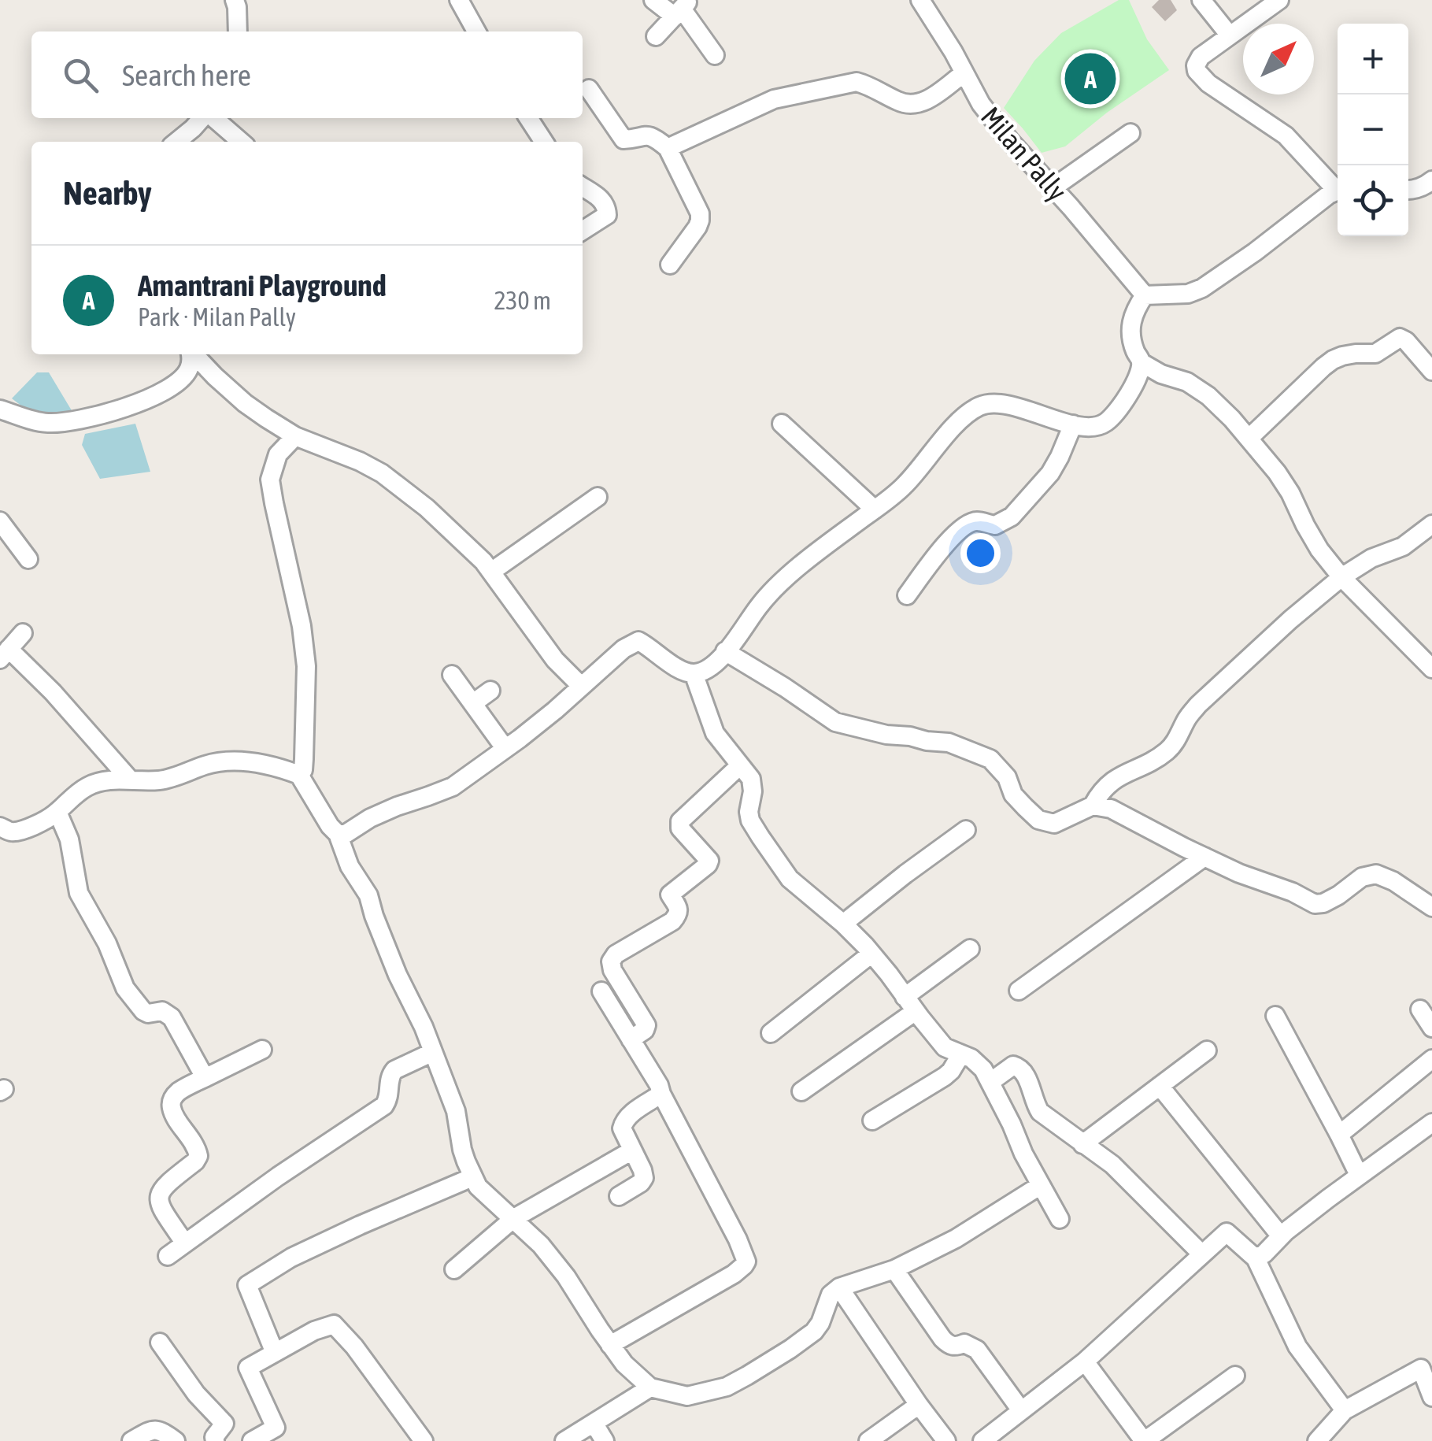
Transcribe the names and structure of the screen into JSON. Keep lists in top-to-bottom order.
{
  "streets": {
    "street": ["Milan Pally"]
  },
  "north": "top right",
  "page": {
    "map_buttons": ["+", "−"],
    "search": "Search here",
    "pins": "A",
    "heading": "Nearby",
    "list": [
      {
        "mark": "A",
        "name": "Amantrani Playground",
        "note": "Park · Milan Pally",
        "value": "230 m"
      }
    ]
  }
}
